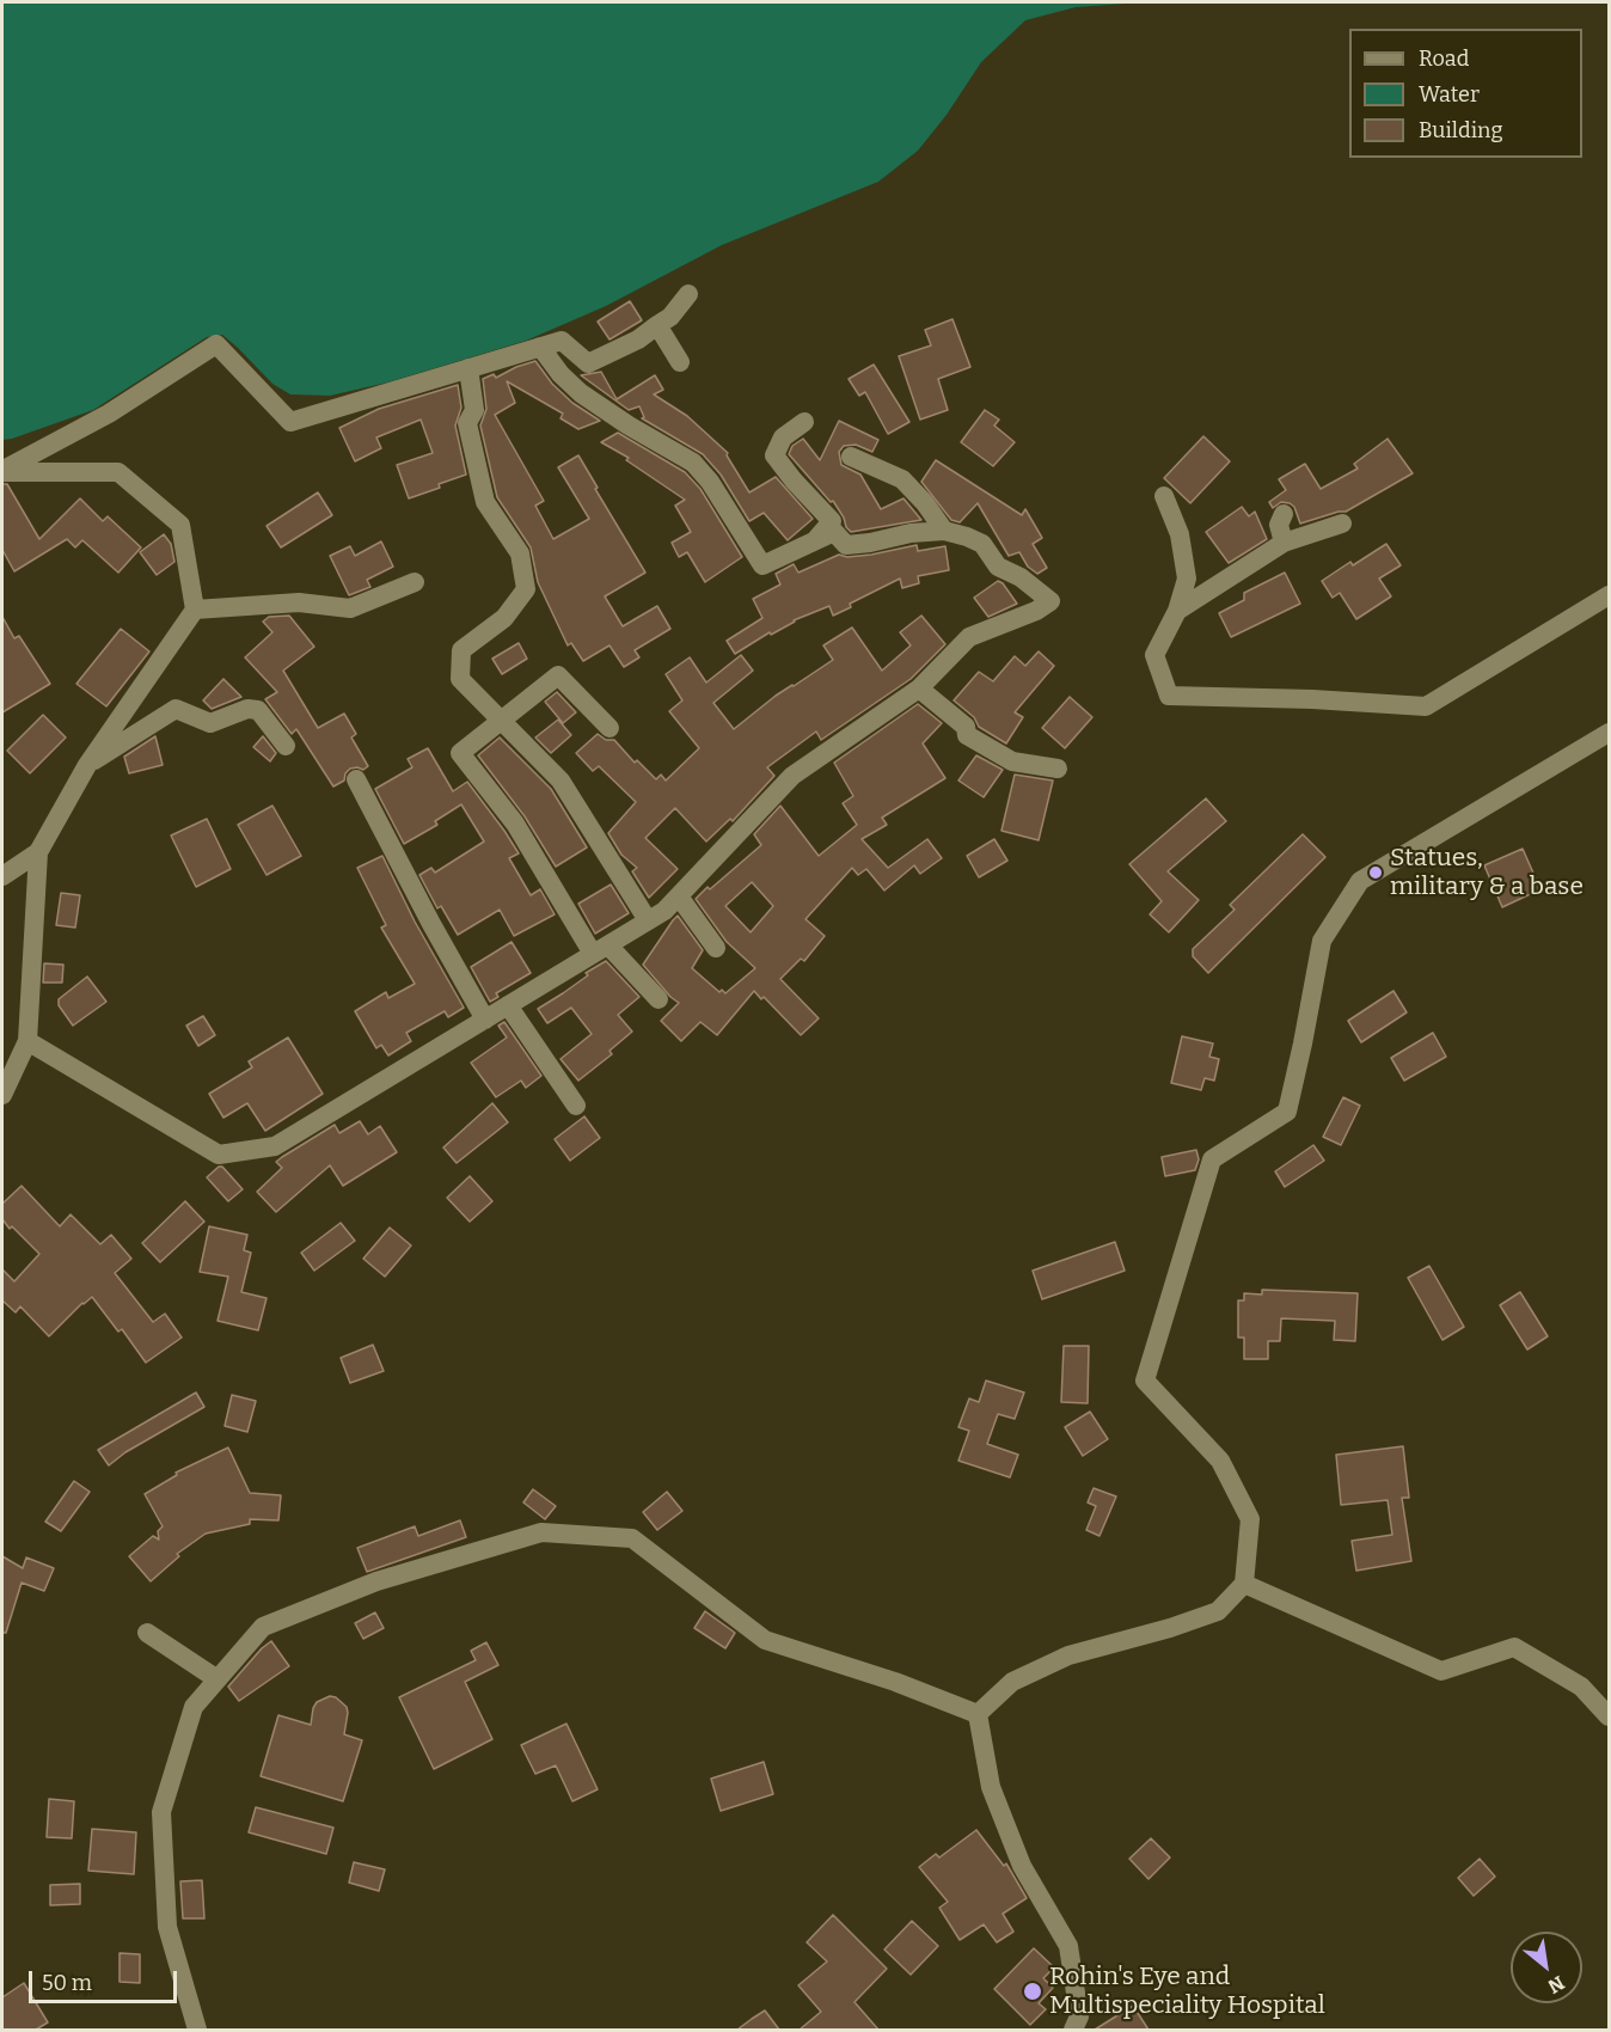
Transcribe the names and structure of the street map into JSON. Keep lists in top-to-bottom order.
{
  "places": ["Statues, military & a base", "Rohin's Eye and Multispeciality Hospital"],
  "legend": ["Road", "Water", "Building"],
  "scale_bar": "50 m",
  "north": "bottom right"
}
